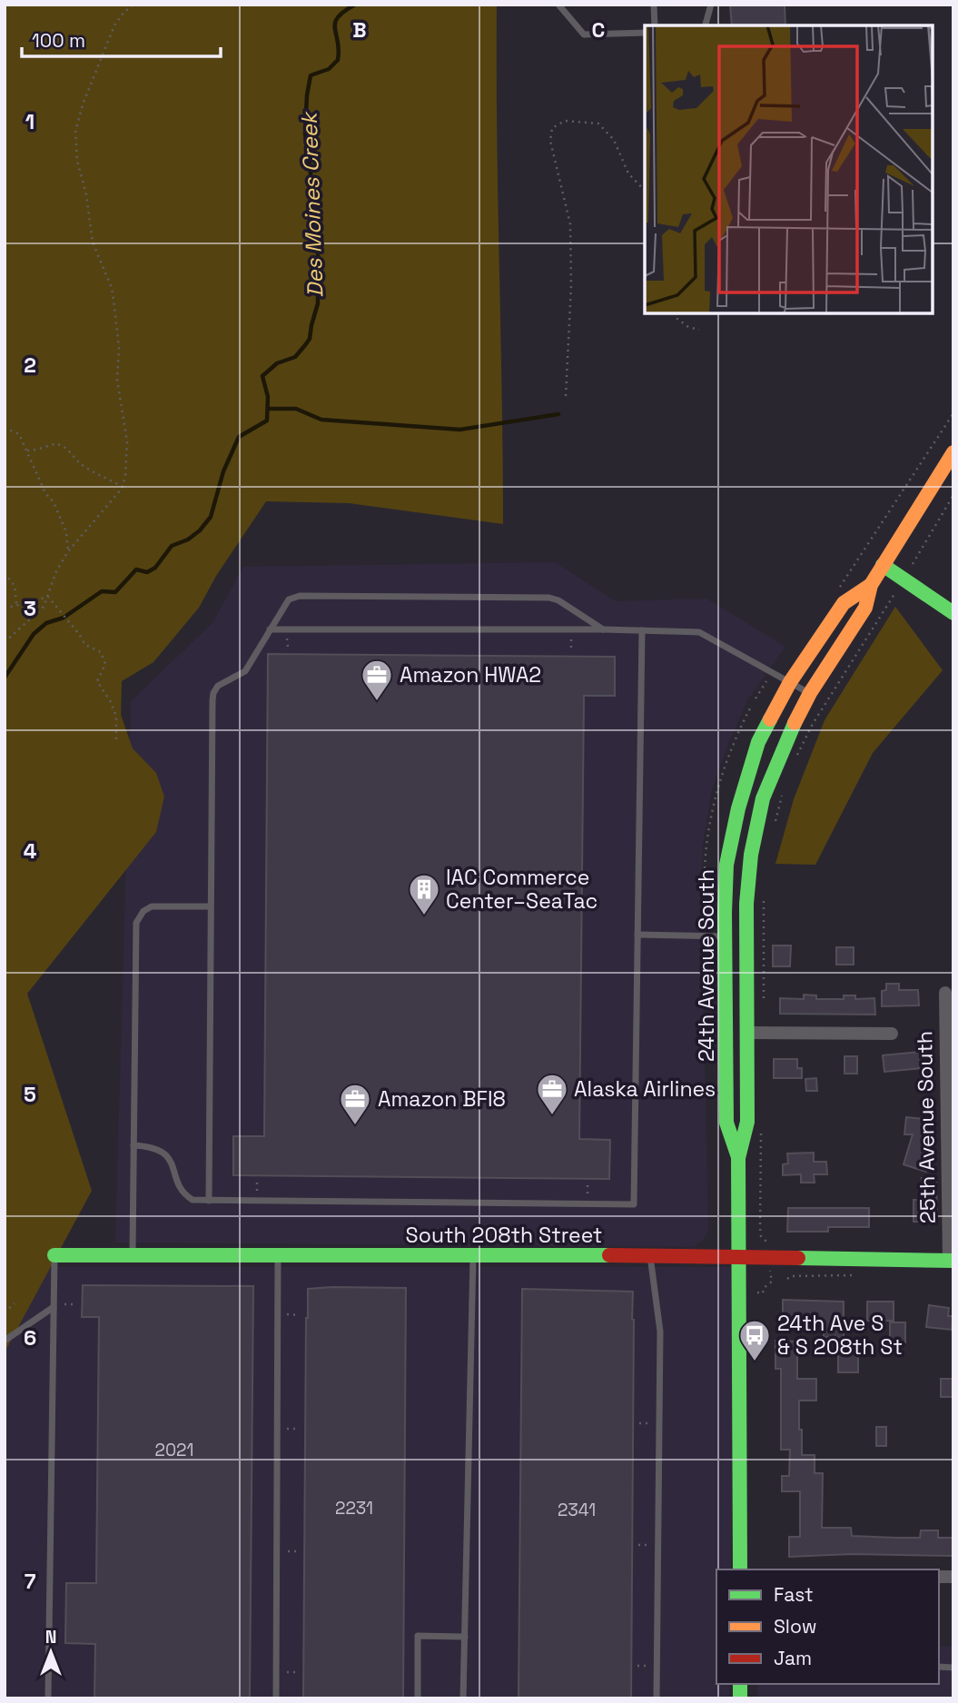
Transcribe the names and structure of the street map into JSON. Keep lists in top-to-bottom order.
{
  "streets": {
    "main road": ["24th Avenue South", "South 208th Street"],
    "street": ["25th Avenue South"]
  },
  "crossings": [
    ["24th Avenue South", "South 208th Street"],
    ["25th Avenue South", "South 208th Street"]
  ],
  "water": ["Des Moines Creek"],
  "places": {
    "office": ["Amazon HWA2", "Alaska Airlines", "Amazon BFI8"],
    "building": ["IAC Commerce Center–SeaTac"],
    "bus stop": ["24th Ave S & S 208th St"]
  },
  "house_numbers": ["2021", "2231", "2341"],
  "legend": ["Fast", "Slow", "Jam"],
  "scale_bar": "100 m",
  "north": "top",
  "grid": {
    "columns": ["B", "C"],
    "rows": [
      "1",
      "2",
      "3",
      "4",
      "5",
      "6",
      "7"
    ]
  }
}
